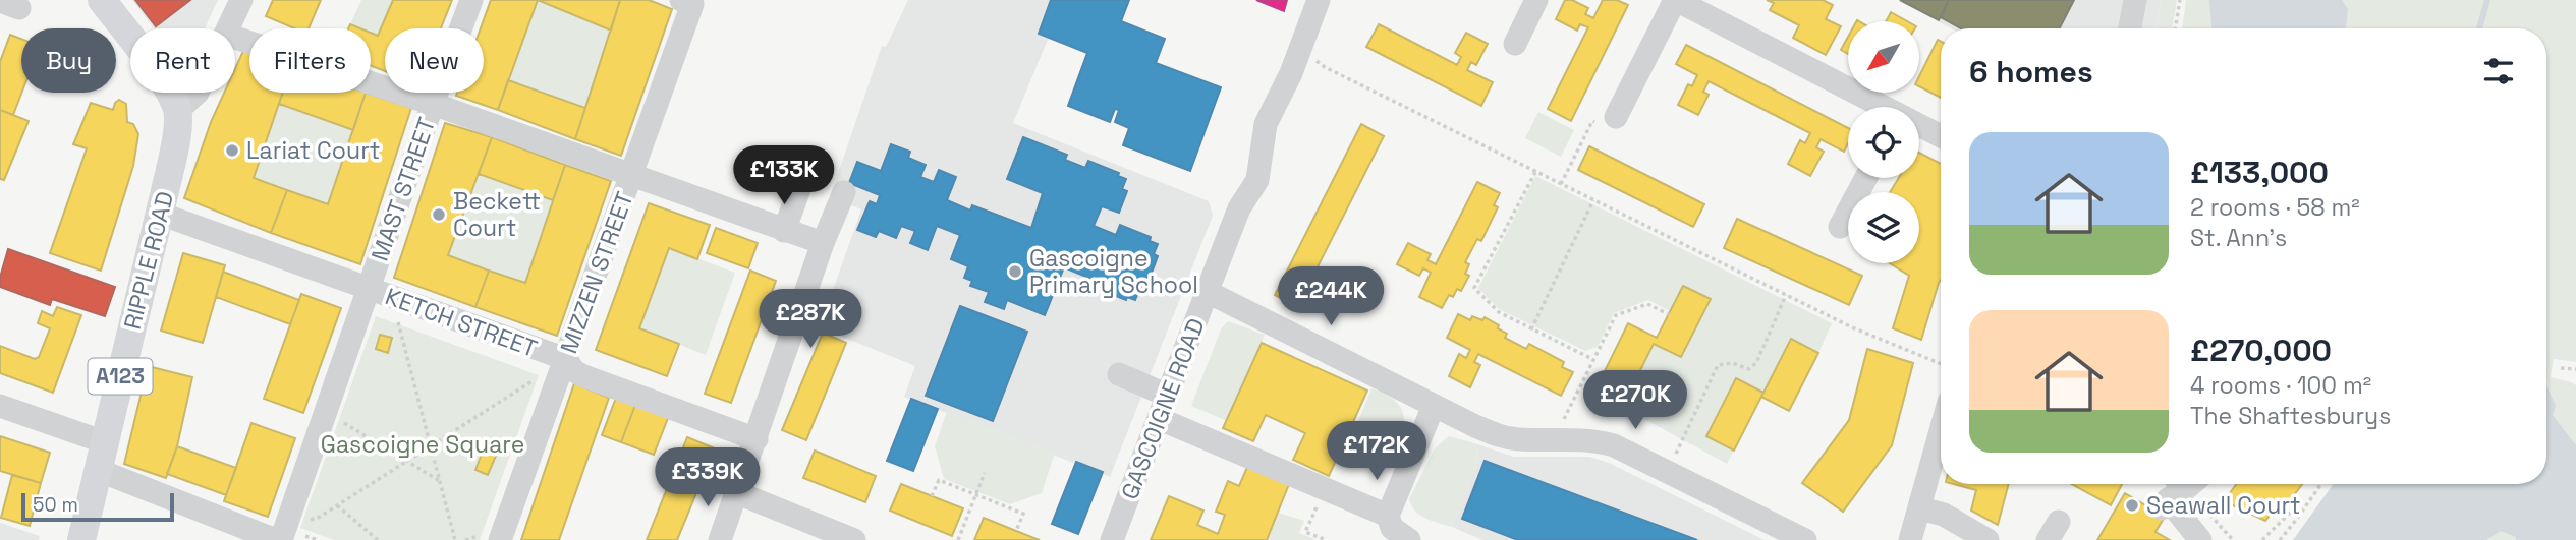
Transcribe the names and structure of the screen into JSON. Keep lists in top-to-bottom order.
{
  "streets": {
    "main road": ["RIPPLE ROAD", "A123"],
    "street": [
      "MAST STREET",
      "MIZZEN STREET",
      "KETCH STREET",
      "GASCOIGNE ROAD"
    ]
  },
  "crossings": [
    ["MAST STREET", "KETCH STREET"],
    ["RIPPLE ROAD", "KETCH STREET"],
    ["MIZZEN STREET", "KETCH STREET"]
  ],
  "parks": ["Gascoigne Square"],
  "places": [
    "Lariat Court",
    "Beckett Court",
    "Gascoigne Primary School",
    "Seawall Court"
  ],
  "scale_bar": "50 m",
  "north": "bottom left",
  "page": {
    "chip": [
      "Buy",
      "Rent",
      "Filters",
      "New"
    ],
    "heading": "6 homes",
    "list": [
      {
        "name": "£133,000",
        "note": "2 rooms · 58 m² · St. Ann's"
      },
      {
        "name": "£270,000",
        "note": "4 rooms · 100 m² · The Shaftesburys"
      }
    ],
    "price": [
      "£133K",
      "£244K",
      "£287K",
      "£270K",
      "£172K",
      "£339K"
    ],
    "scale": "50 m"
  }
}
